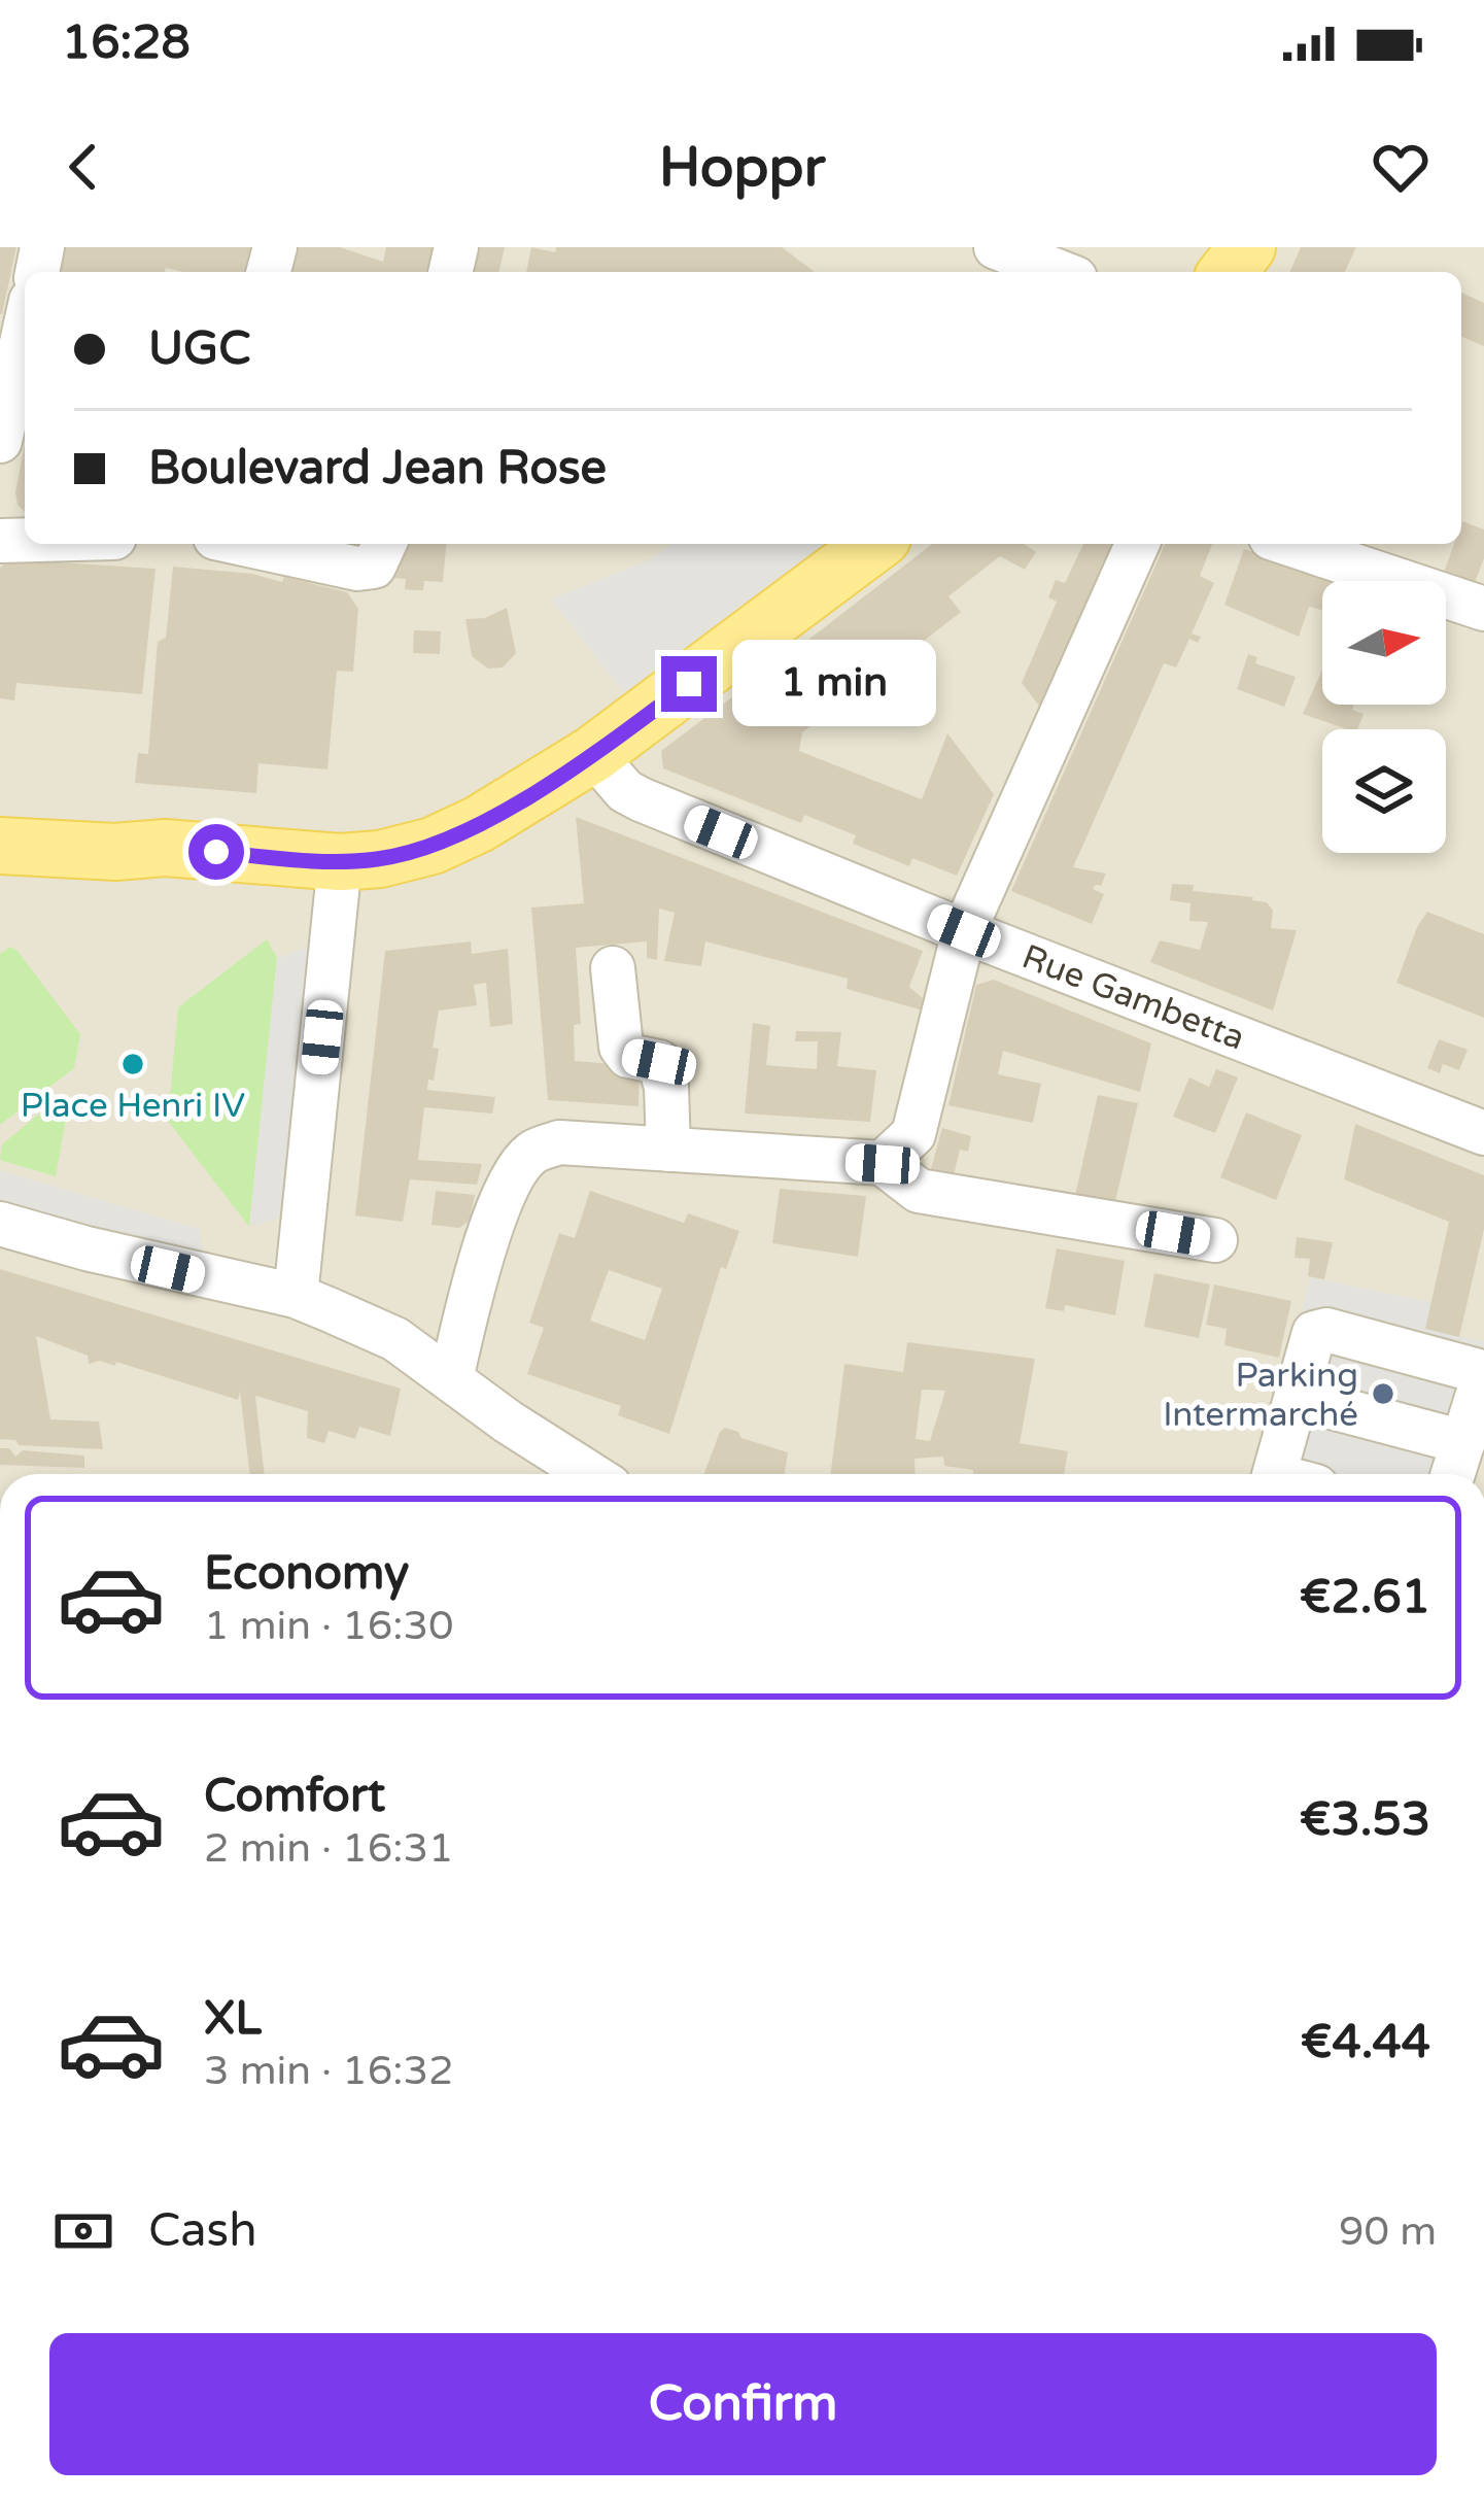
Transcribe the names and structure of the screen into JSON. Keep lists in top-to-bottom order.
{
  "streets": {
    "street": ["Rue Gambetta"]
  },
  "places": ["Place Henri IV", "Parking Intermarché"],
  "north": "right",
  "page": {
    "status": "16:28",
    "header": "Hoppr",
    "banner": ["UGC", "Boulevard Jean Rose"],
    "bubble": "1 min",
    "list": [
      {
        "name": "Economy",
        "note": "1 min · 16:30",
        "value": "€2.61"
      },
      {
        "name": "Comfort",
        "note": "2 min · 16:31",
        "value": "€3.53"
      },
      {
        "name": "XL",
        "note": "3 min · 16:32",
        "value": "€4.44"
      }
    ],
    "pay": ["Cash", "90 m"],
    "buttons": "Confirm"
  }
}
